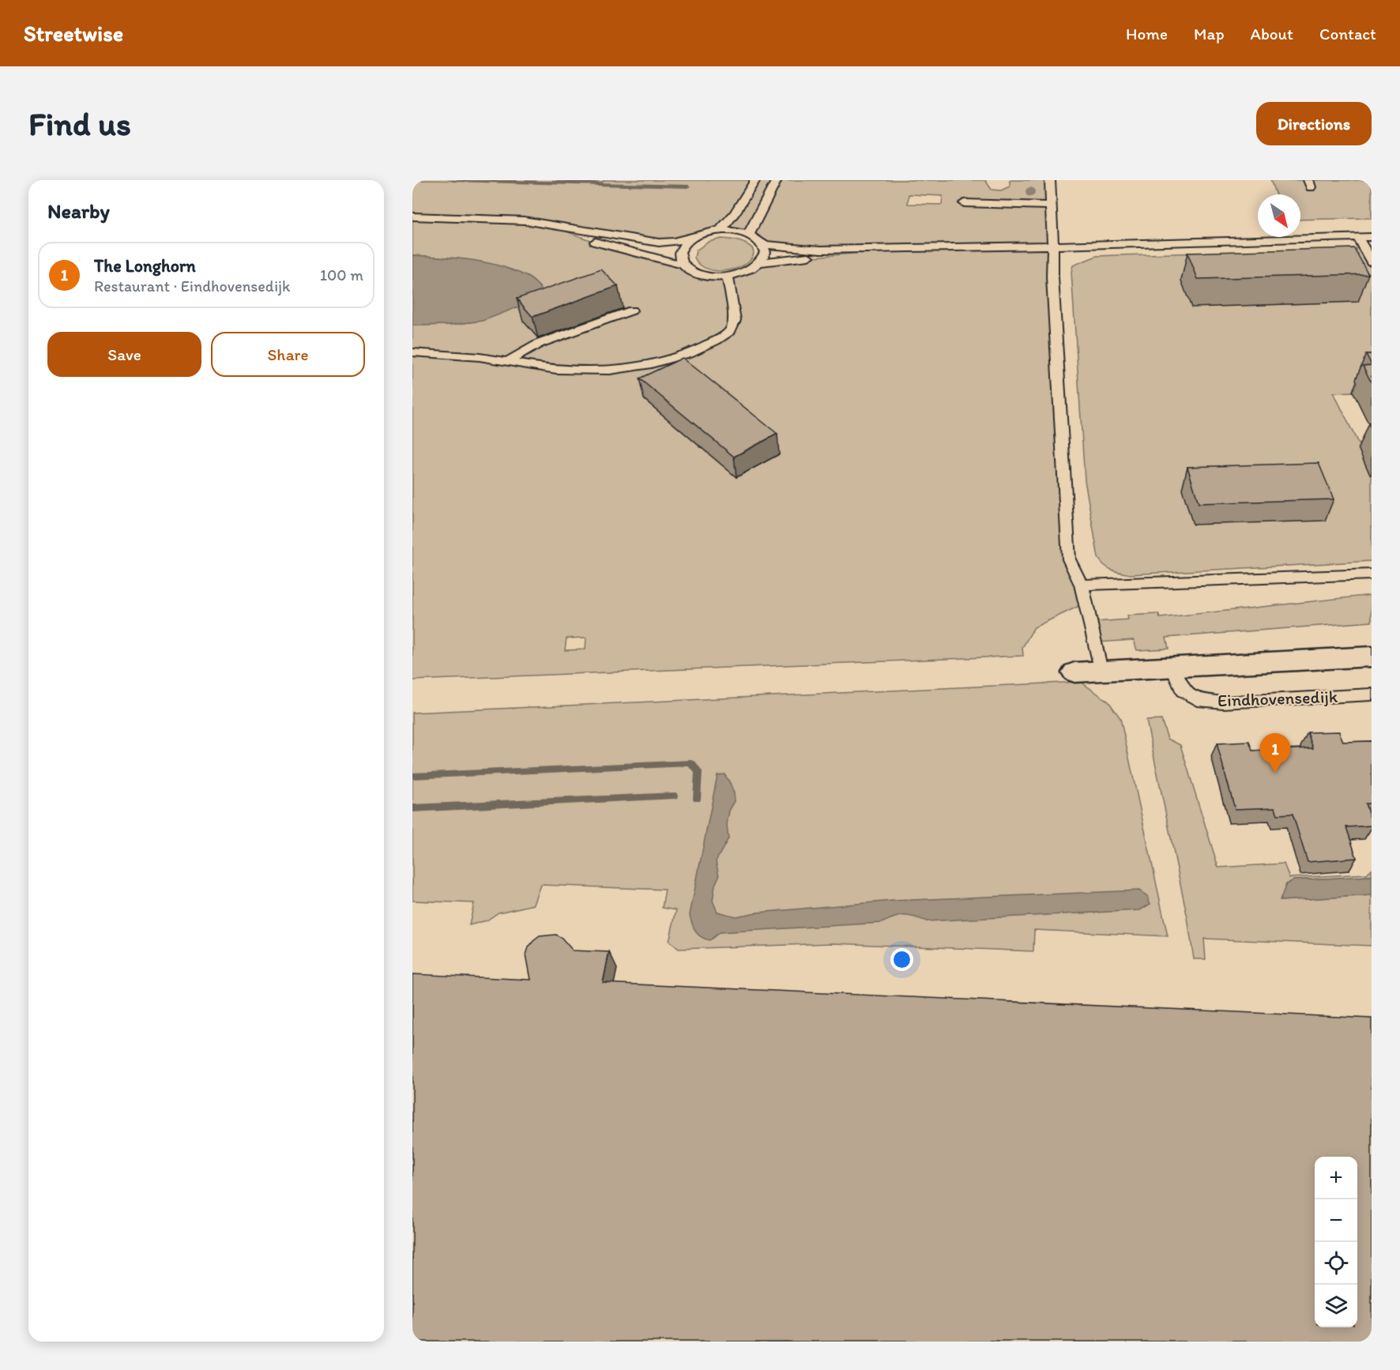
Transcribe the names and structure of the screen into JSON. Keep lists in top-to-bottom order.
{
  "streets": {
    "street": ["Eindhovensedijk"]
  },
  "north": "bottom right",
  "page": {
    "header": "Streetwise",
    "nav": [
      "Home",
      "Map",
      "About",
      "Contact"
    ],
    "buttons": [
      "Directions",
      ["Save", "Share"]
    ],
    "title": "Find us",
    "heading": "Nearby",
    "list": [
      {
        "mark": "1",
        "name": "The Longhorn",
        "note": "Restaurant · Eindhovensedijk",
        "value": "100 m"
      }
    ],
    "pins": "1",
    "map_buttons": ["+", "−"]
  }
}
